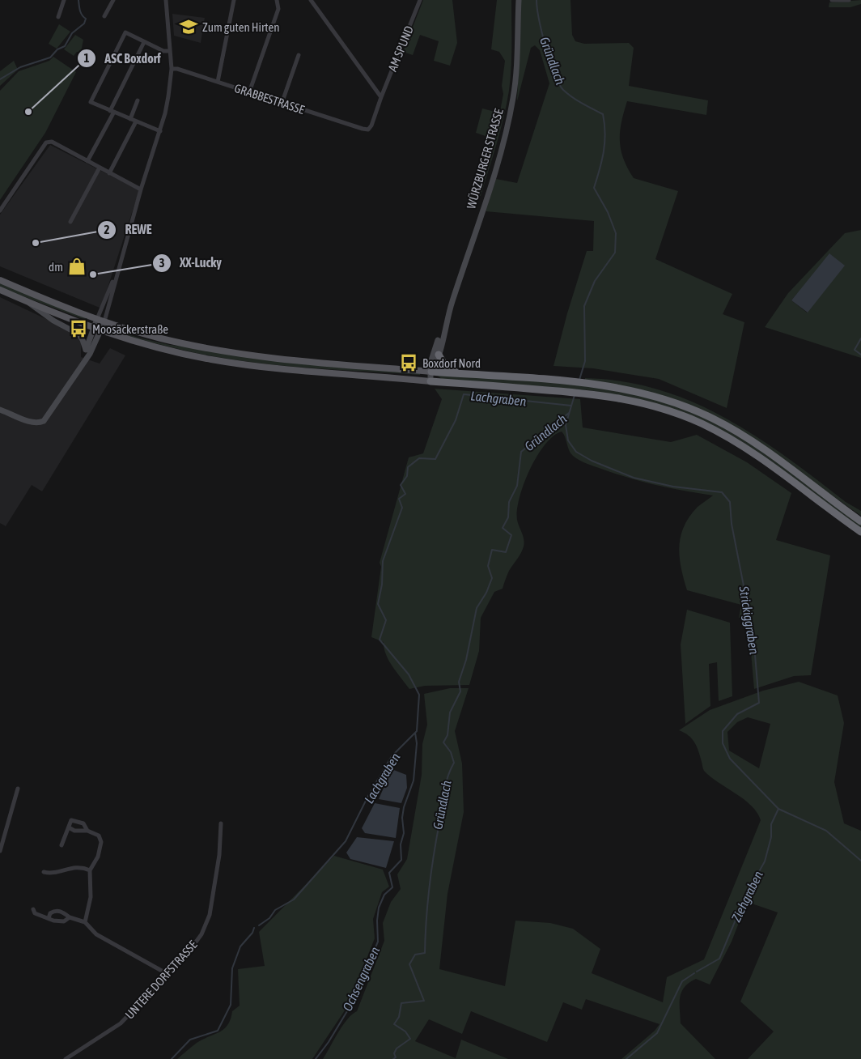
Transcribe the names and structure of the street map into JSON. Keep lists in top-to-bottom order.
{
  "streets": {
    "main road": ["WÜRZBURGER STRASSE"],
    "street": ["AM SPUND", "GRABBESTRASSE", "UNTERE DORFSTRASSE"]
  },
  "crossings": [
    ["AM SPUND", "GRABBESTRASSE"]
  ],
  "water": [
    "Gründlach",
    "Lachgraben",
    "Strickiggraben",
    "Ziehgraben",
    "Ochsengraben"
  ],
  "places": {
    "school or university": ["Zum guten Hirten"],
    "other": ["ASC Boxdorf", "REWE", "XX-Lucky"],
    "shop": ["dm"],
    "bus stop": ["Moosäckerstraße", "Boxdorf Nord"]
  }
}
